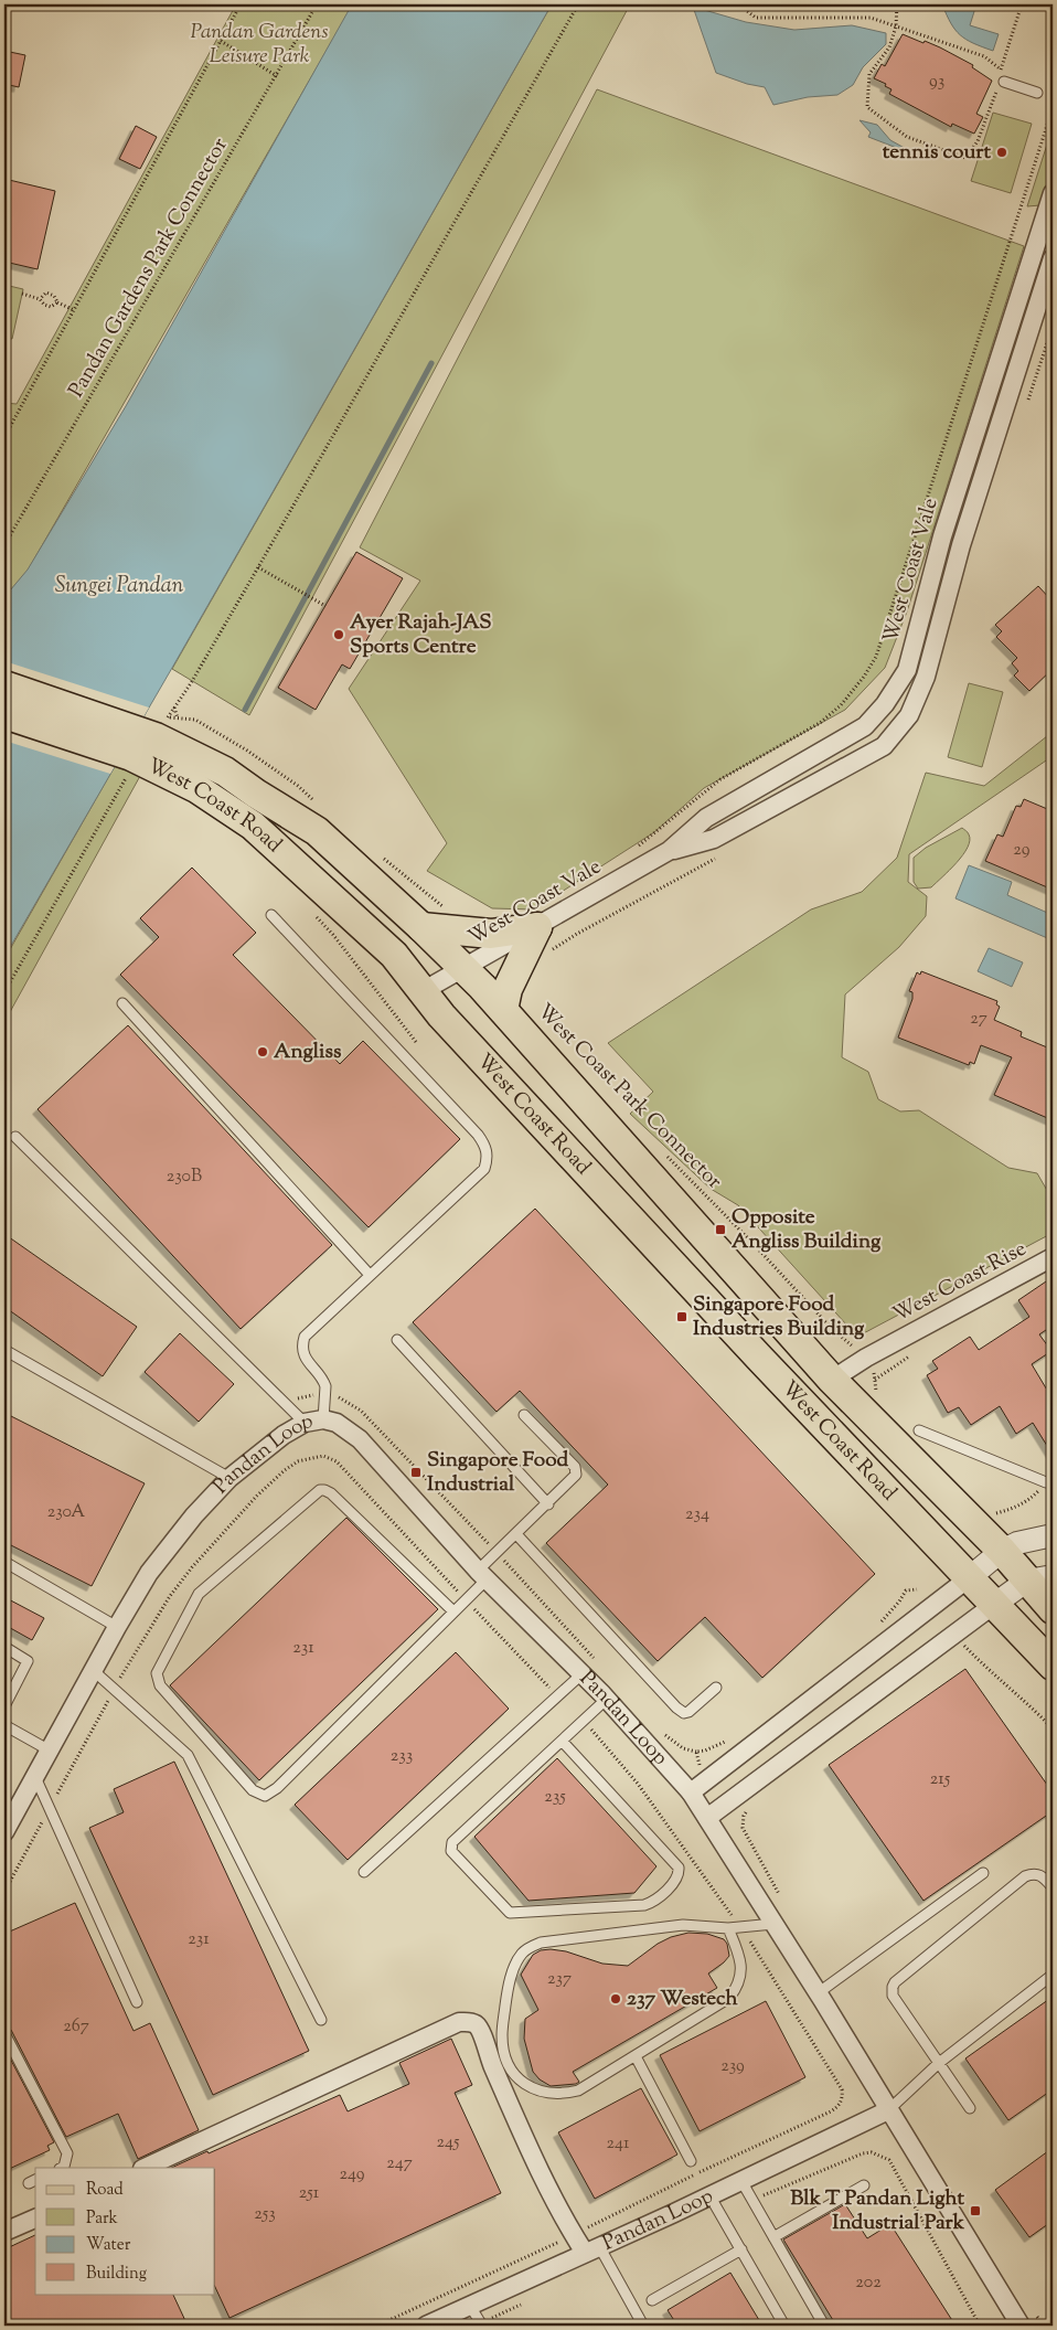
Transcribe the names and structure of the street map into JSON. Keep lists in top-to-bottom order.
{
  "streets": {
    "main road": ["West Coast Road"],
    "street": ["West Coast Vale", "West Coast Rise", "Pandan Loop"],
    "path": ["Pandan Gardens Park Connector", "West Coast Park Connector"]
  },
  "crossings": [
    ["West Coast Vale", "West Coast Road"],
    ["West Coast Road", "West Coast Rise"],
    ["West Coast Park Connector", "West Coast Rise"]
  ],
  "water": ["Sungei Pandan"],
  "parks": ["Pandan Gardens Leisure Park"],
  "places": {
    "other": [
      "tennis court",
      "Ayer Rajah-JAS Sports Centre",
      "Angliss",
      "237 Westech"
    ],
    "transit": [
      "Opposite Angliss Building",
      "Singapore Food Industries Building",
      "Singapore Food Industrial",
      "Blk T Pandan Light Industrial Park"
    ]
  },
  "house_numbers": [
    "93",
    "29",
    "27",
    "230B",
    "230A",
    "234",
    "231",
    "233",
    "215",
    "235",
    "231",
    "237",
    "267",
    "239",
    "245",
    "241",
    "247",
    "249",
    "251",
    "253",
    "202"
  ],
  "legend": [
    "Road",
    "Park",
    "Water",
    "Building"
  ]
}
